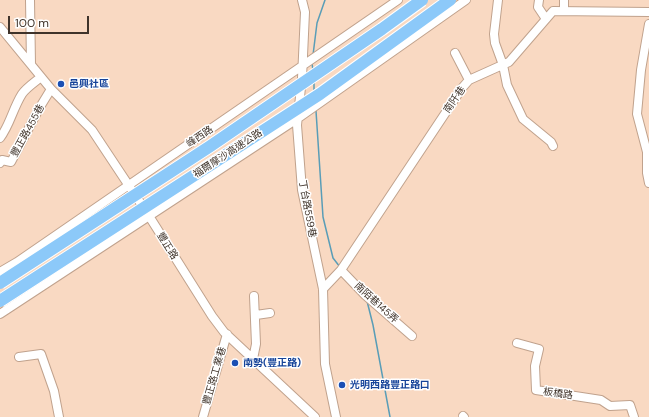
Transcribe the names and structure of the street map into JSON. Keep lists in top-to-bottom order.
{
  "streets": {
    "highway": ["福爾摩沙高速公路"],
    "street": [
      "南阡巷",
      "豐正路455巷",
      "峰西路",
      "丁台路559巷",
      "豐正路",
      "南陌巷145弄",
      "豐正路工業巷",
      "板橋路"
    ]
  },
  "crossings": [
    ["南阡巷", "丁台路559巷"],
    ["南阡巷", "南陌巷145弄"],
    ["豐正路455巷", "豐正路"],
    ["峰西路", "丁台路559巷"],
    ["峰西路", "豐正路"],
    ["豐正路", "豐正路工業巷"]
  ],
  "places": ["邑興社區", "南勢(豐正路)", "光明西路豐正路口"],
  "scale_bar": "100 m"
}
